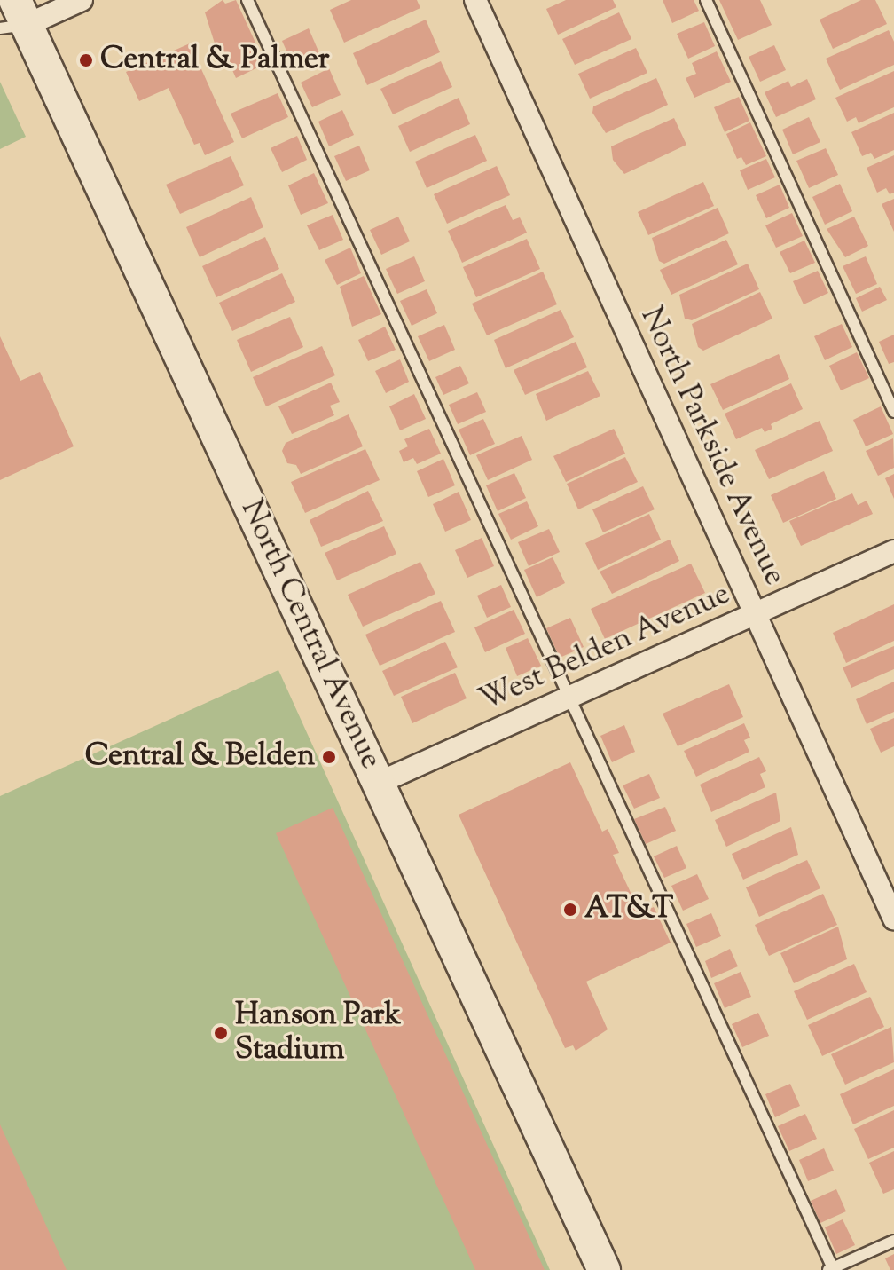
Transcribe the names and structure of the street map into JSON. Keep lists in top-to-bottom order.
{
  "streets": {
    "street": ["North Parkside Avenue", "North Central Avenue", "West Belden Avenue"]
  },
  "crossings": [
    ["North Parkside Avenue", "West Belden Avenue"],
    ["North Central Avenue", "West Belden Avenue"]
  ],
  "places": [
    "Central & Palmer",
    "Central & Belden",
    "AT&T",
    "Hanson Park Stadium"
  ]
}
